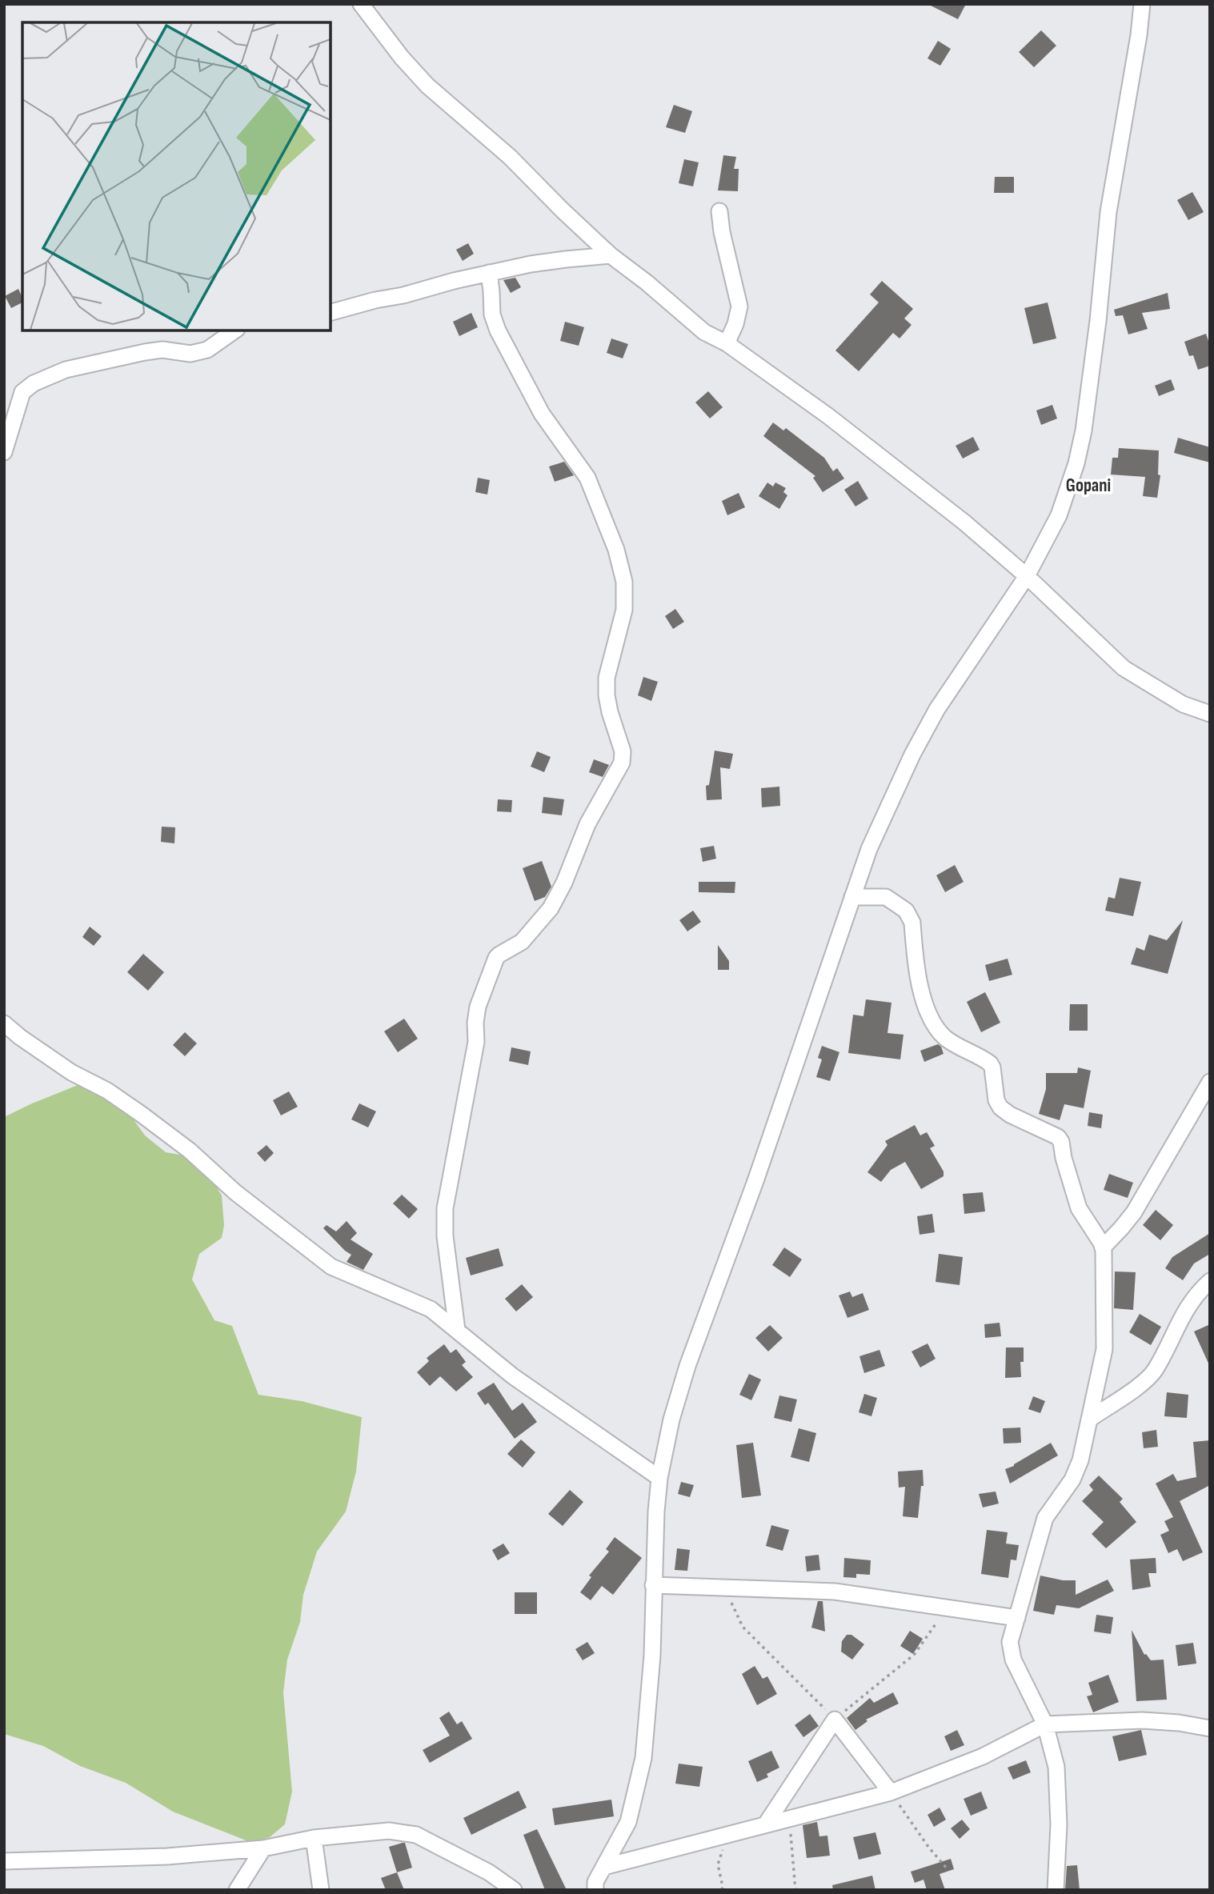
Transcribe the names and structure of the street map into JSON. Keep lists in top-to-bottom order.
{
  "districts": ["Gopani"]
}
